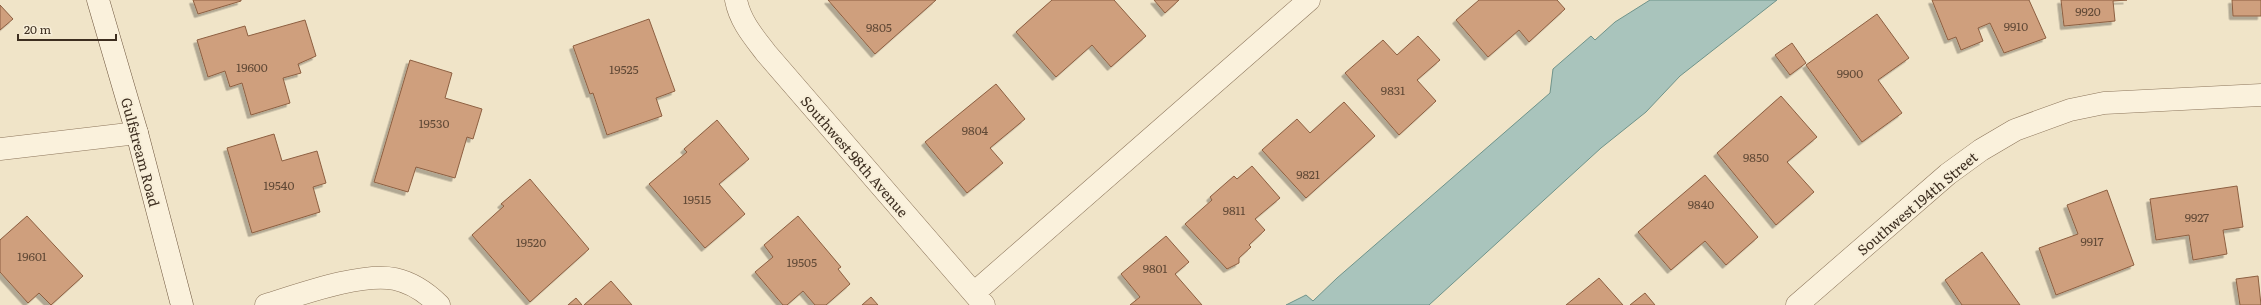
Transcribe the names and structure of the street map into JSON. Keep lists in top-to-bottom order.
{
  "streets": {
    "street": ["Gulfstream Road", "Southwest 98th Avenue", "Southwest 194th Street"]
  },
  "house_numbers": [
    "9920",
    "9910",
    "9805",
    "19600",
    "19525",
    "9900",
    "9831",
    "19530",
    "9804",
    "9850",
    "9821",
    "19540",
    "19515",
    "9840",
    "9811",
    "9927",
    "9917",
    "19520",
    "19601",
    "19505",
    "9801"
  ],
  "scale_bar": "20 m"
}
